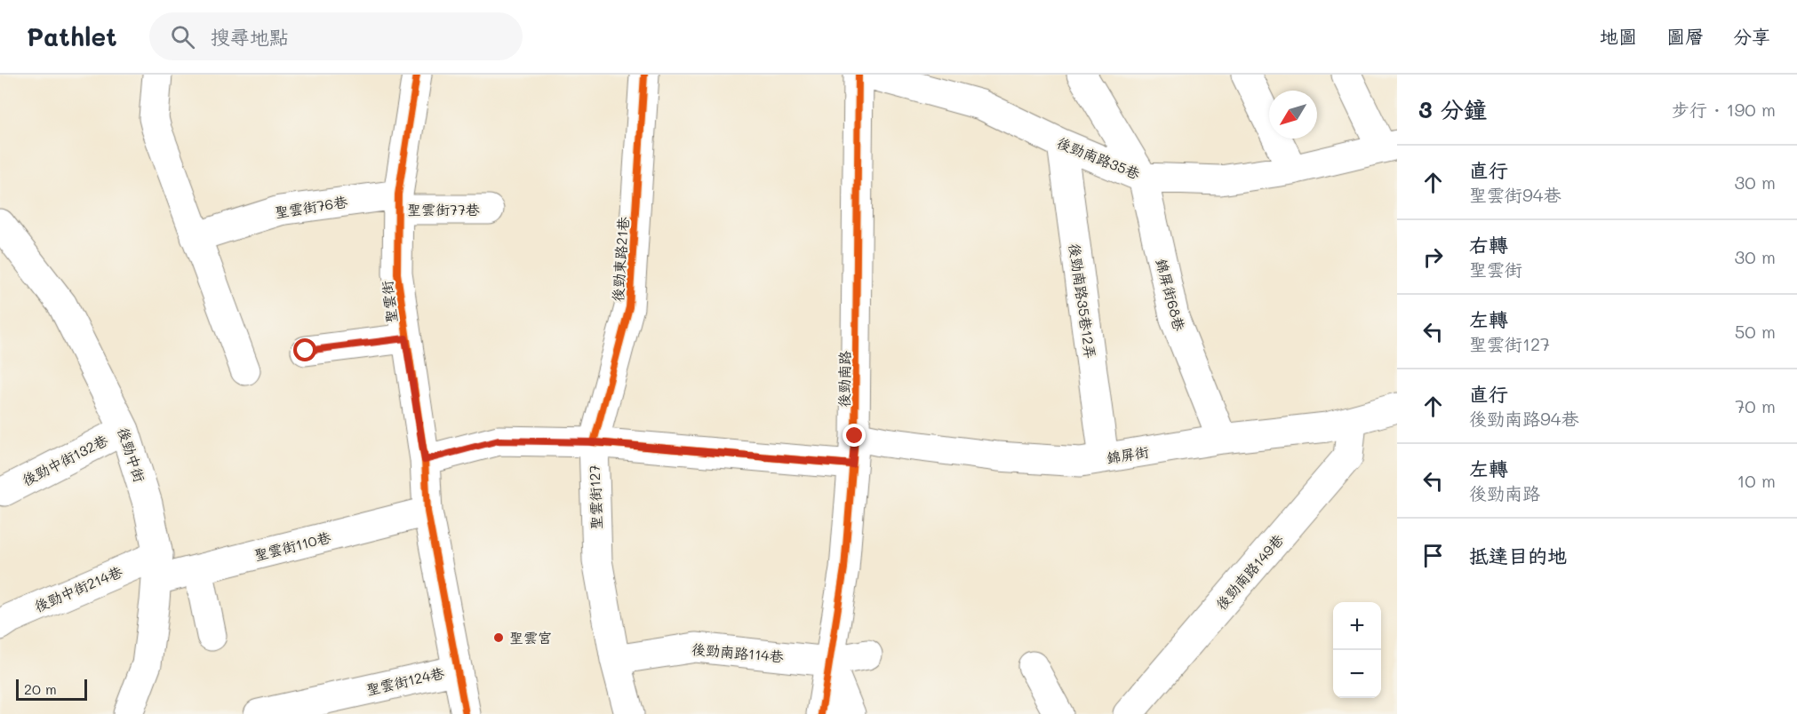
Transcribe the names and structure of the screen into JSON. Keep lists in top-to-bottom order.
{
  "streets": {
    "street": [
      "後勁南路35巷",
      "聖雲街76巷",
      "聖雲街77巷",
      "後勁東路21巷",
      "錦屏街68巷",
      "後勁南路35巷12弄",
      "聖雲街",
      "後勁南路",
      "後勁中街",
      "錦屏街",
      "後勁中街132巷",
      "聖雲街127",
      "聖雲街110巷",
      "後勁南路149巷",
      "後勁中街214巷",
      "後勁南路114巷",
      "聖雲街124巷"
    ]
  },
  "crossings": [
    ["後勁南路35巷", "錦屏街68巷"],
    ["後勁南路35巷", "後勁南路35巷12弄"],
    ["聖雲街76巷", "聖雲街77巷"],
    ["聖雲街76巷", "聖雲街"],
    ["聖雲街77巷", "聖雲街"],
    ["後勁東路21巷", "聖雲街127"],
    ["錦屏街68巷", "錦屏街"],
    ["後勁南路35巷12弄", "錦屏街"],
    ["聖雲街", "聖雲街110巷"],
    ["聖雲街", "聖雲街124巷"],
    ["後勁南路", "錦屏街"],
    ["後勁南路", "後勁南路114巷"],
    ["後勁中街", "後勁中街132巷"],
    ["後勁中街", "聖雲街110巷"],
    ["後勁中街", "後勁中街214巷"],
    ["錦屏街", "後勁南路149巷"],
    ["聖雲街127", "後勁南路114巷"],
    ["聖雲街110巷", "後勁中街214巷"]
  ],
  "places": ["聖雲宮"],
  "scale_bar": "20 m",
  "north": "bottom left",
  "page": {
    "header": "Pathlet",
    "search": "搜尋地點",
    "nav": ["地圖", "圖層", "分享"],
    "heading": ["3 分鐘", "步行 · 190 m"],
    "list": [
      ["直行", "聖雲街94巷", "30 m"],
      ["右轉", "聖雲街", "30 m"],
      ["左轉", "聖雲街127", "50 m"],
      ["直行", "後勁南路94巷", "70 m"],
      ["左轉", "後勁南路", "10 m"],
      "抵達目的地"
    ],
    "map_buttons": ["+", "−"],
    "scale": "20 m"
  }
}
